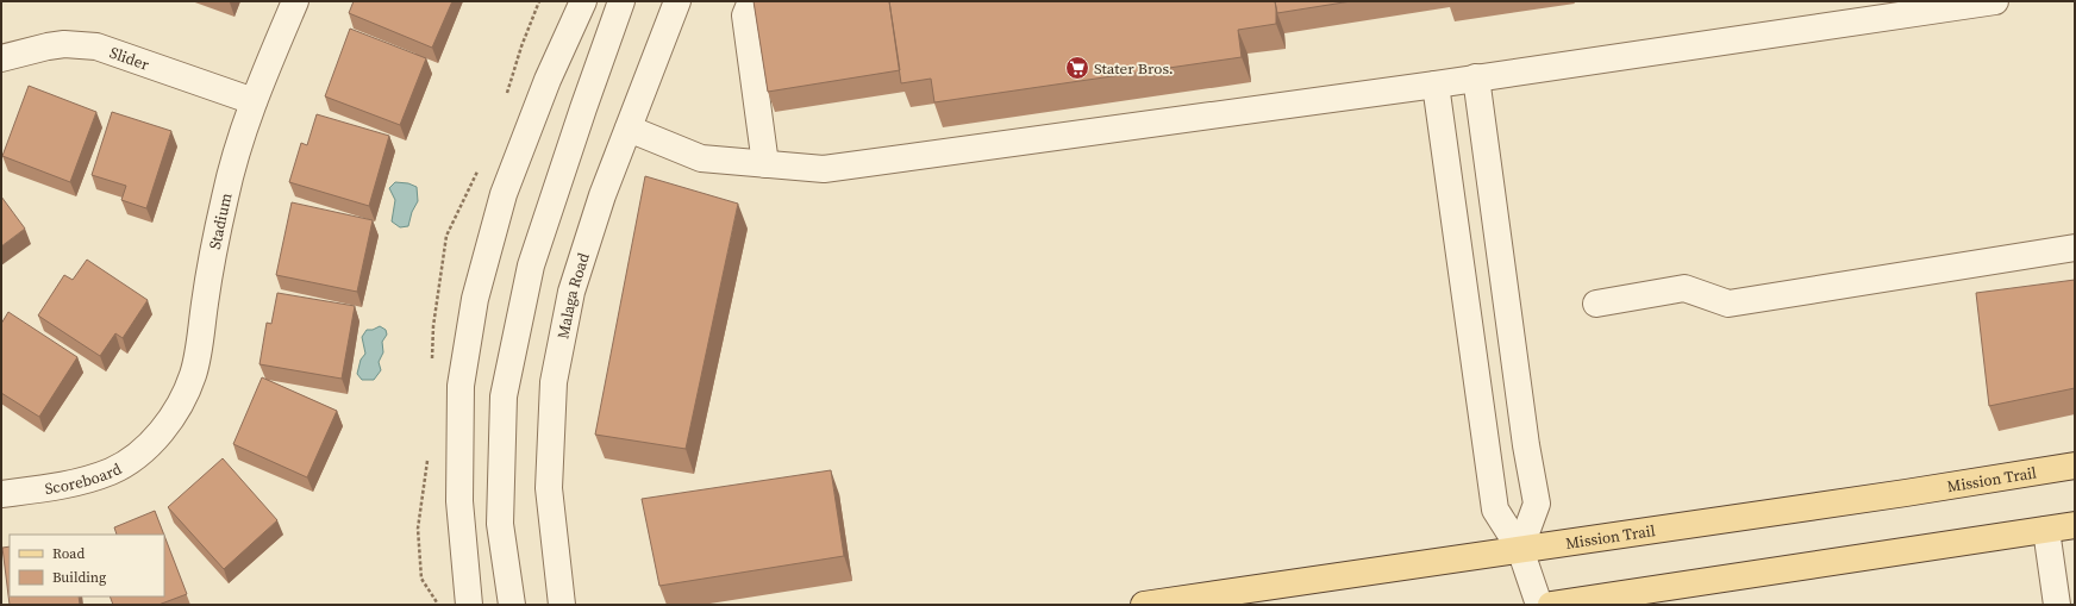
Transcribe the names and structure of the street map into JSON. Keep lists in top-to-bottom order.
{
  "streets": {
    "main road": ["Mission Trail"],
    "street": [
      "Slider",
      "Stadium",
      "Malaga Road",
      "Scoreboard"
    ]
  },
  "crossings": [
    ["Slider", "Stadium"],
    ["Stadium", "Scoreboard"]
  ],
  "places": {
    "supermarket": ["Stater Bros."]
  },
  "legend": ["Road", "Building"]
}
